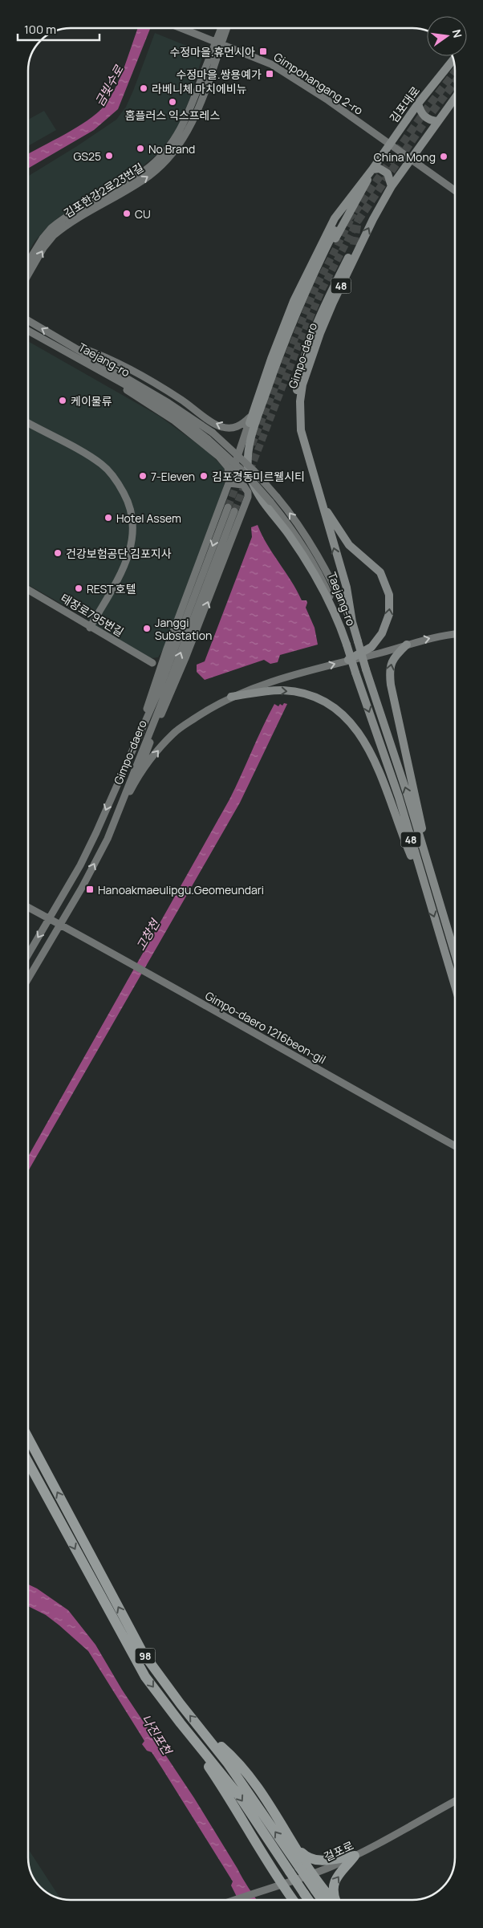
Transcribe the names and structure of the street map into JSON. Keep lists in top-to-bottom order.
{
  "streets": {
    "highway": ["98"],
    "main road": [
      "김포대로",
      "48",
      "Gimpo-daero",
      "Taejang-ro"
    ],
    "street": [
      "Gimpohangang 2-ro",
      "김포한강2로23번길",
      "태장로795번길",
      "Gimpo-daero 1216beon-gil",
      "걸포로"
    ]
  },
  "crossings": [
    ["Gimpohangang 2-ro", "김포대로"],
    ["Gimpohangang 2-ro", "김포한강2로23번길"],
    ["Gimpohangang 2-ro", "48"],
    ["Gimpohangang 2-ro", "Gimpo-daero"],
    ["김포대로", "Gimpo-daero"],
    ["48", "Gimpo-daero"],
    ["48", "Taejang-ro"],
    ["Gimpo-daero", "Taejang-ro"],
    ["Gimpo-daero", "Gimpo-daero 1216beon-gil"]
  ],
  "water": ["금빛수로", "고창천", "나진포천"],
  "places": {
    "transit": ["수정마을.휴먼시아", "수정마을.쌍용예가", "Hanoakmaeulipgu.Geomeundari"],
    "other": [
      "라베니체 마치에비뉴",
      "홈플러스 익스프레스",
      "No Brand",
      "GS25",
      "China Mong",
      "CU",
      "케이물류",
      "7-Eleven",
      "김포경동미르웰시티",
      "Hotel Assem",
      "건강보험공단 김포지사",
      "REST 호텔",
      "Janggi Substation"
    ]
  },
  "scale_bar": "100 m",
  "north": "right"
}
